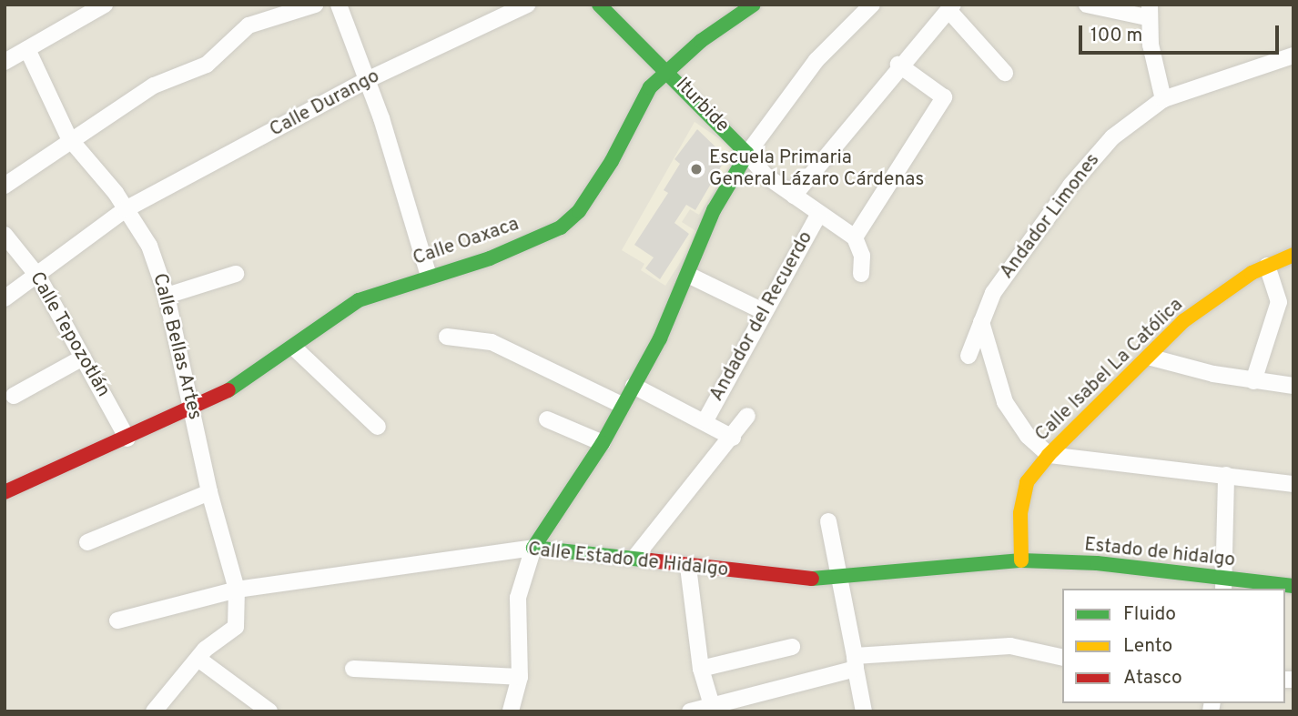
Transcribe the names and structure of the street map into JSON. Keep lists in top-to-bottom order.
{
  "streets": {
    "street": [
      "Calle Durango",
      "Iturbide",
      "Andador Limones",
      "Calle Oaxaca",
      "Andador del Recuerdo",
      "Calle Tepozotlán",
      "Calle Bellas Artes",
      "Calle Isabel La Católica",
      "Estado de hidalgo",
      "Calle Estado de Hidalgo"
    ]
  },
  "crossings": [
    ["Calle Durango", "Calle Tepozotlán"],
    ["Calle Durango", "Calle Bellas Artes"],
    ["Iturbide", "Calle Oaxaca"],
    ["Iturbide", "Andador del Recuerdo"],
    ["Calle Oaxaca", "Calle Tepozotlán"],
    ["Calle Oaxaca", "Calle Bellas Artes"],
    ["Calle Bellas Artes", "Calle Estado de Hidalgo"],
    ["Calle Isabel La Católica", "Estado de hidalgo"],
    ["Calle Isabel La Católica", "Calle Estado de Hidalgo"],
    ["Estado de hidalgo", "Calle Estado de Hidalgo"]
  ],
  "places": ["Escuela Primaria General Lázaro Cárdenas"],
  "legend": ["Fluido", "Lento", "Atasco"],
  "scale_bar": "100 m"
}
